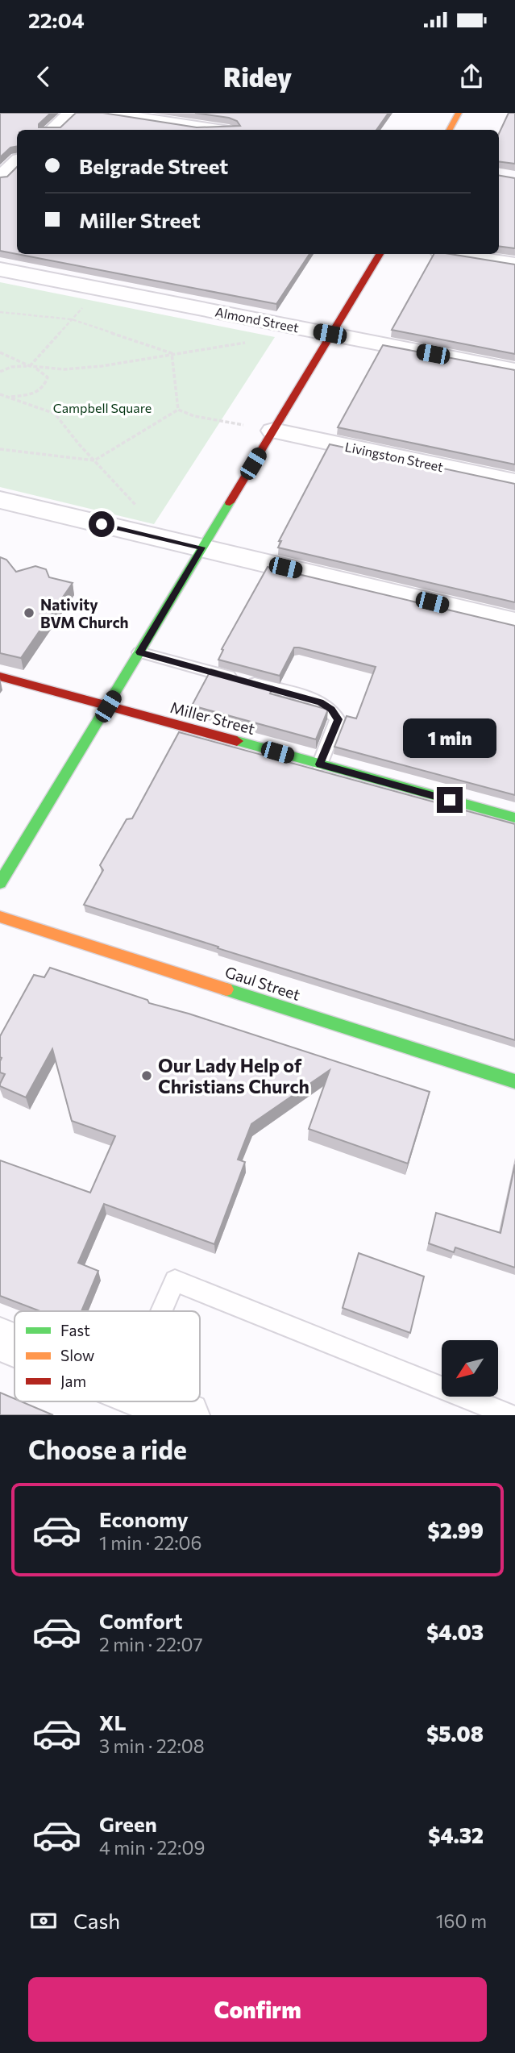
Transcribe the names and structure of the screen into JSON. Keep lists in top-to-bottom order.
{
  "streets": {
    "street": [
      "Almond Street",
      "Livingston Street",
      "Miller Street",
      "Gaul Street"
    ]
  },
  "parks": ["Campbell Square"],
  "places": ["Nativity BVM Church", "Our Lady Help of Christians Church"],
  "legend": ["Fast", "Slow", "Jam"],
  "north": "bottom left",
  "page": {
    "status": "22:04",
    "header": "Ridey",
    "banner": ["Belgrade Street", "Miller Street"],
    "bubble": "1 min",
    "heading": "Choose a ride",
    "list": [
      {
        "name": "Economy",
        "note": "1 min · 22:06",
        "value": "$2.99"
      },
      {
        "name": "Comfort",
        "note": "2 min · 22:07",
        "value": "$4.03"
      },
      {
        "name": "XL",
        "note": "3 min · 22:08",
        "value": "$5.08"
      },
      {
        "name": "Green",
        "note": "4 min · 22:09",
        "value": "$4.32"
      }
    ],
    "pay": ["Cash", "160 m"],
    "buttons": "Confirm"
  }
}
